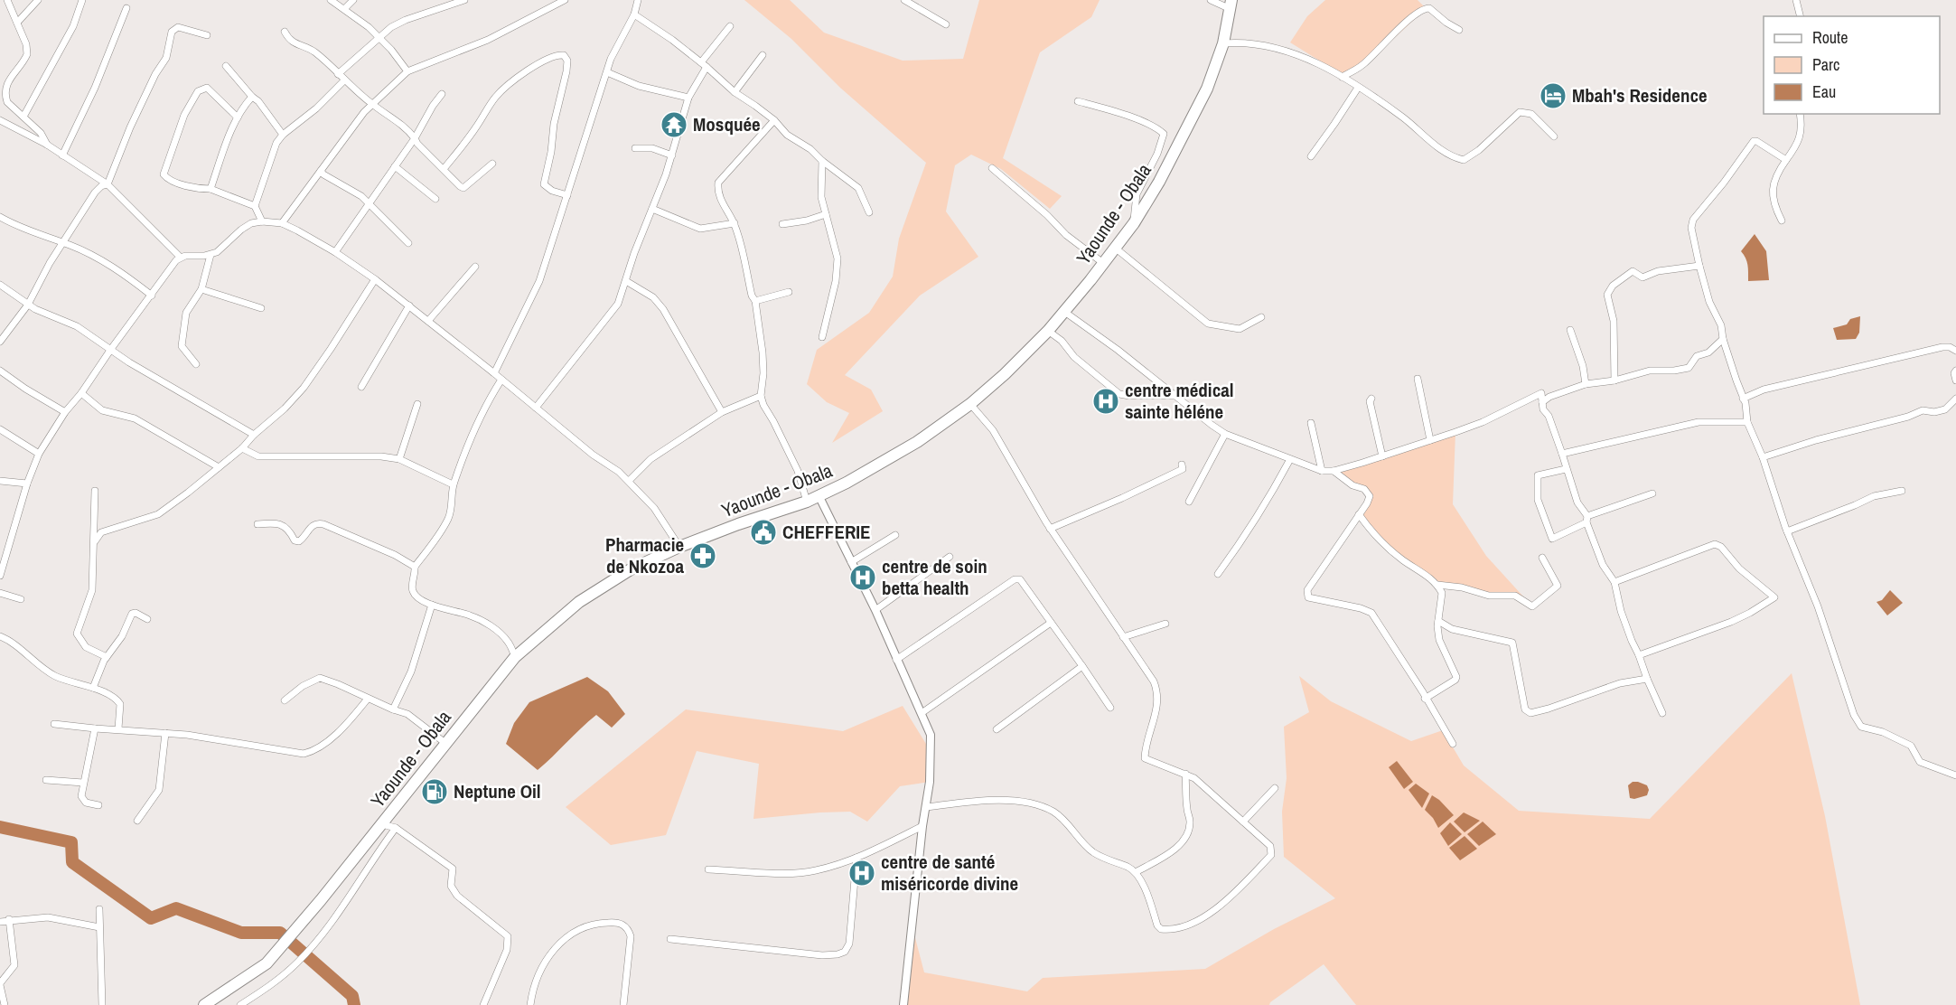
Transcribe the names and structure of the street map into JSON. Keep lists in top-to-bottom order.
{
  "streets": {
    "highway": ["Yaounde - Obala"]
  },
  "places": {
    "hotel": ["Mbah's Residence"],
    "temple": ["Mosquée"],
    "hospital": ["centre médical sainte héléne", "centre de soin betta health", "centre de santé miséricorde divine"],
    "public building": ["CHEFFERIE"],
    "pharmacy": ["Pharmacie de Nkozoa"],
    "fuel station": ["Neptune Oil"]
  },
  "legend": ["Route", "Parc", "Eau"]
}
